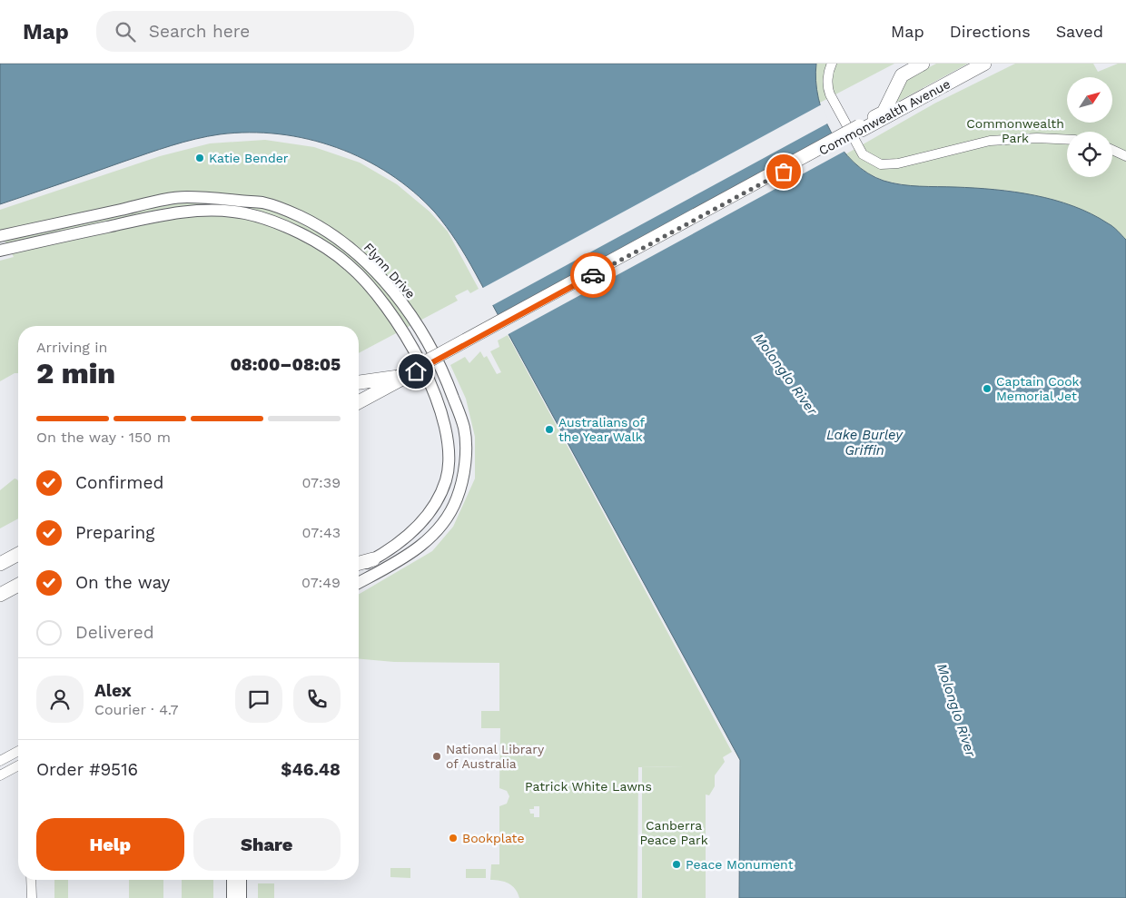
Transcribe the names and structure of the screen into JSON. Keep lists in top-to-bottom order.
{
  "streets": {
    "highway": ["Commonwealth Avenue"],
    "main road": ["Flynn Drive"]
  },
  "water": ["Molonglo River", "Lake Burley Griffin"],
  "parks": ["Commonwealth Park", "Patrick White Lawns", "Canberra Peace Park"],
  "places": [
    "Katie Bender",
    "Captain Cook Memorial Jet",
    "Australians of the Year Walk",
    "National Library of Australia",
    "Bookplate",
    "Peace Monument"
  ],
  "north": "top right",
  "page": {
    "header": "Map",
    "search": "Search here",
    "nav": ["Map", "Directions", "Saved"],
    "heading": ["2 min", "Arriving in", "08:00–08:05"],
    "panel": [
      "Alex",
      "Courier · 4.7",
      "Order #9516",
      "$46.48"
    ],
    "bar": "On the way · 150 m",
    "list": [
      ["Confirmed", "07:39"],
      ["Preparing", "07:43"],
      ["On the way", "07:49"],
      "Delivered"
    ],
    "buttons": ["Help", "Share"]
  }
}
